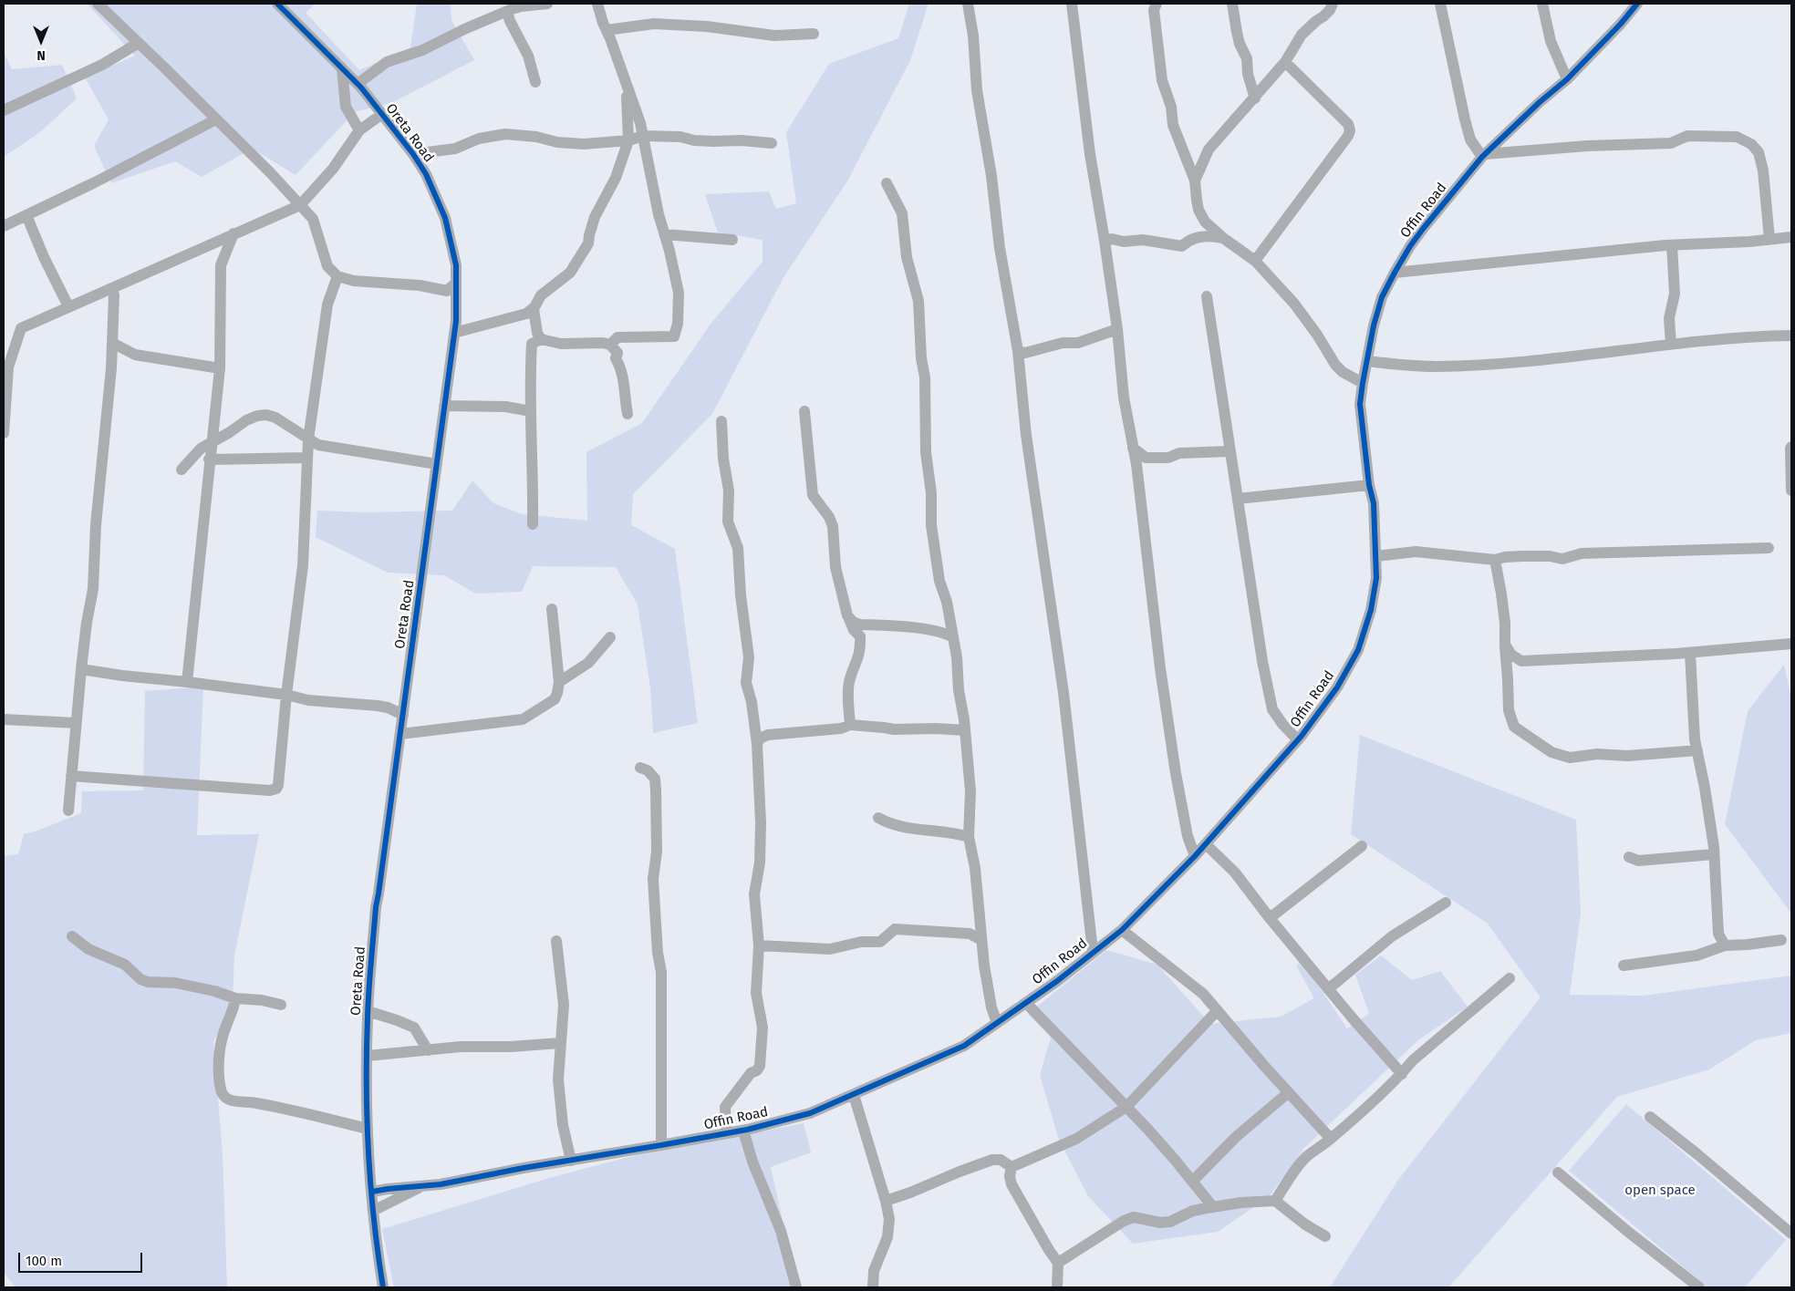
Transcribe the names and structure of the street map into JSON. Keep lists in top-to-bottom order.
{
  "streets": {
    "street": ["Oreta Road", "Offin Road"]
  },
  "parks": ["open space"],
  "scale_bar": "100 m",
  "north": "bottom"
}
